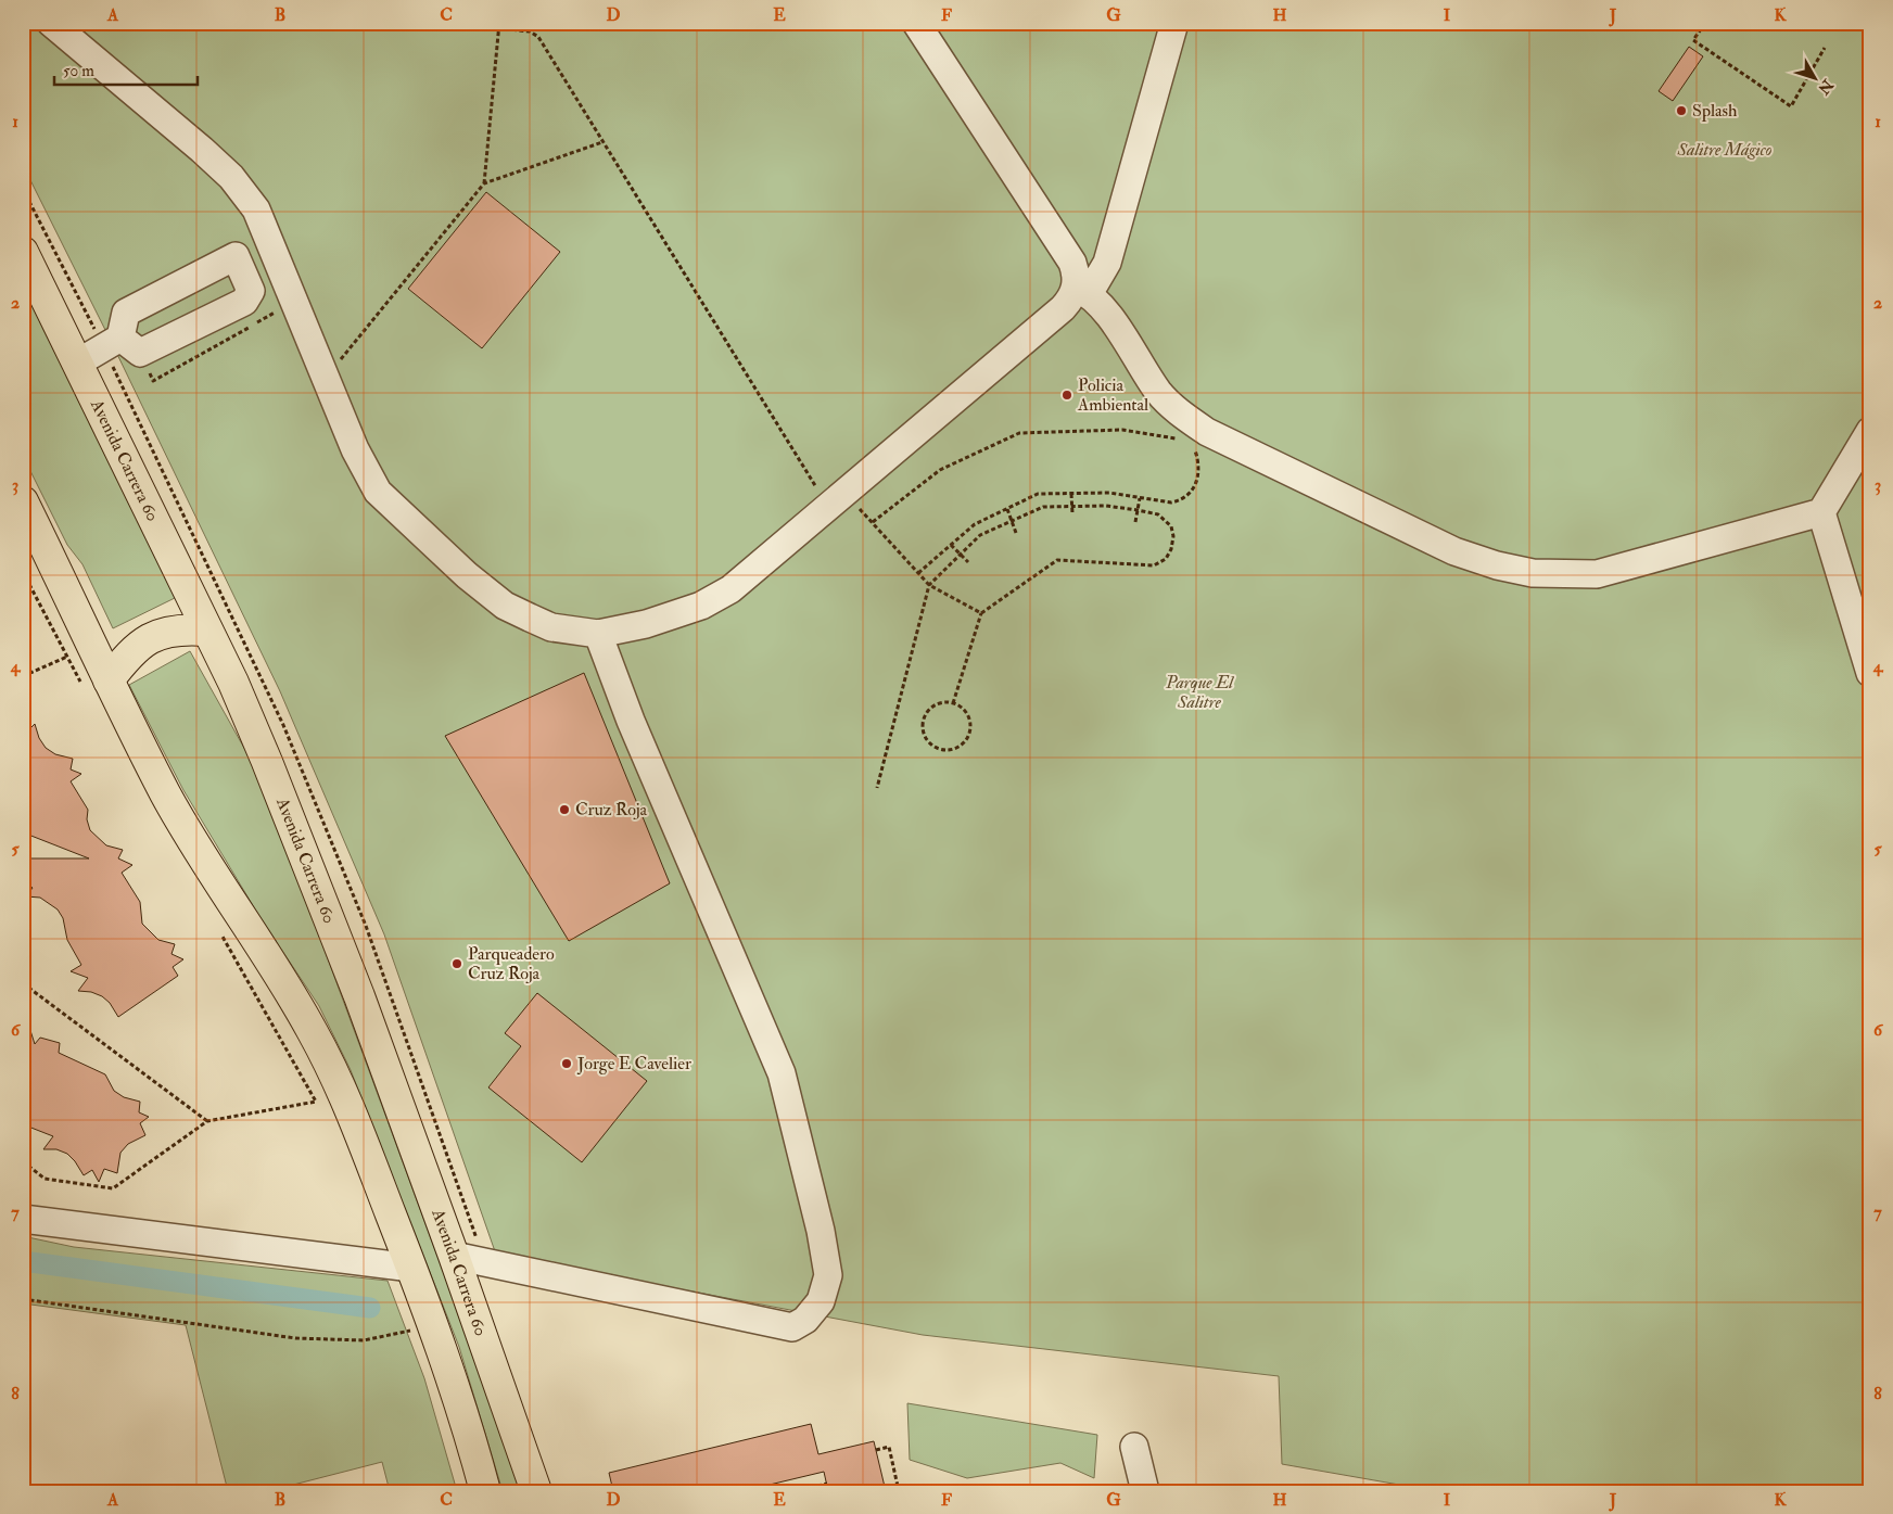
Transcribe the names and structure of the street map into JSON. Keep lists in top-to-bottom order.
{
  "streets": {
    "main road": ["Avenida Carrera 60"]
  },
  "parks": ["Salitre Mágico", "Parque El Salitre"],
  "places": [
    "Splash",
    "Policia Ambiental",
    "Cruz Roja",
    "Parqueadero Cruz Roja",
    "Jorge E Cavelier"
  ],
  "scale_bar": "50 m",
  "north": "bottom right",
  "grid": {
    "columns": [
      "A",
      "B",
      "C",
      "D",
      "E",
      "F",
      "G",
      "H",
      "I",
      "J",
      "K"
    ],
    "rows": [
      "1",
      "2",
      "3",
      "4",
      "5",
      "6",
      "7",
      "8"
    ]
  }
}
